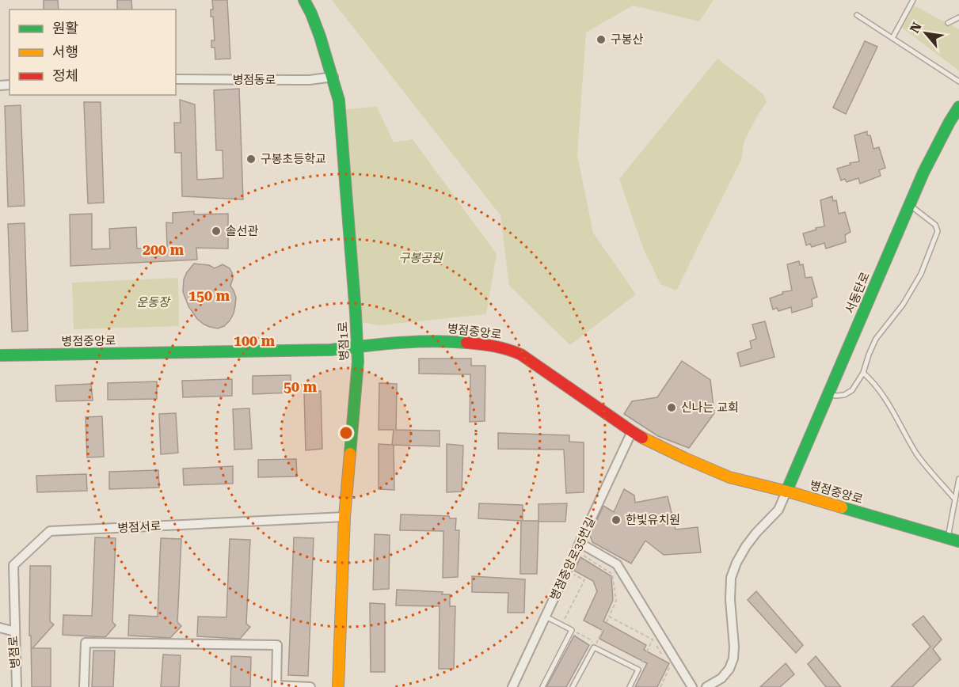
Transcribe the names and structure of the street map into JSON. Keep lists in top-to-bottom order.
{
  "streets": {
    "street": [
      "병점동로",
      "서동탄로",
      "병점중앙로",
      "병점1로",
      "병점서로",
      "병점중앙로35번길",
      "병점로"
    ]
  },
  "crossings": [
    ["병점동로", "병점1로"],
    ["서동탄로", "병점중앙로"],
    ["병점중앙로", "병점1로"],
    ["병점중앙로", "병점중앙로35번길"],
    ["병점1로", "병점서로"],
    ["병점서로", "병점로"]
  ],
  "parks": ["구봉공원", "운동장"],
  "places": [
    "구봉산",
    "구봉초등학교",
    "솔선관",
    "신나는 교회",
    "한빛유치원"
  ],
  "legend": ["원활", "서행", "정체"],
  "north": "top left",
  "rings": [
    "200 m",
    "150 m",
    "100 m",
    "50 m"
  ]
}
